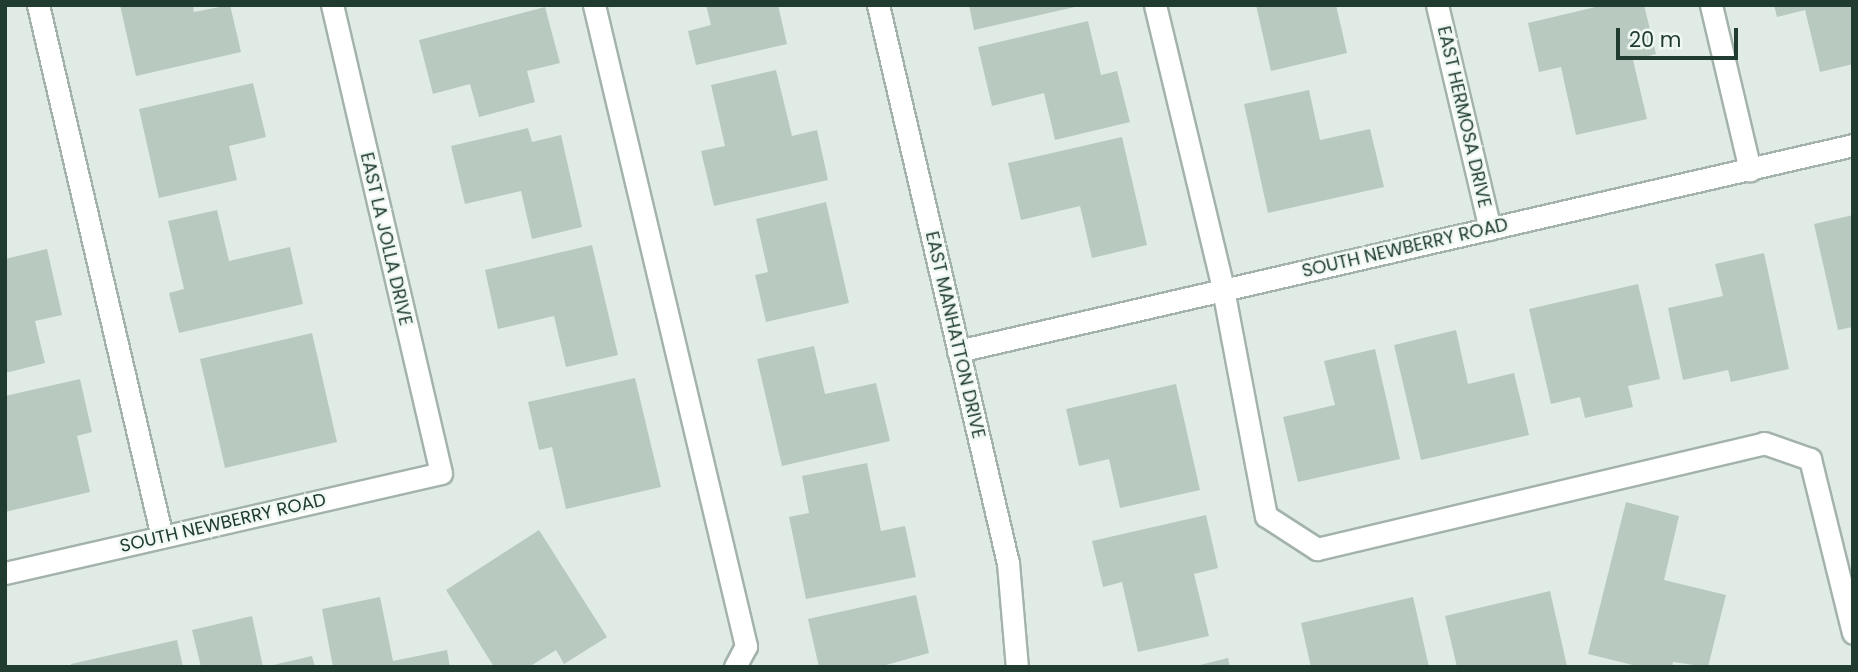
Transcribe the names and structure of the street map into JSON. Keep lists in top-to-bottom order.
{
  "streets": {
    "street": [
      "EAST HERMOSA DRIVE",
      "EAST LA JOLLA DRIVE",
      "SOUTH NEWBERRY ROAD",
      "EAST MANHATTON DRIVE"
    ]
  },
  "crossings": [
    ["EAST HERMOSA DRIVE", "SOUTH NEWBERRY ROAD"],
    ["EAST LA JOLLA DRIVE", "SOUTH NEWBERRY ROAD"],
    ["SOUTH NEWBERRY ROAD", "EAST MANHATTON DRIVE"]
  ],
  "scale_bar": "20 m"
}
